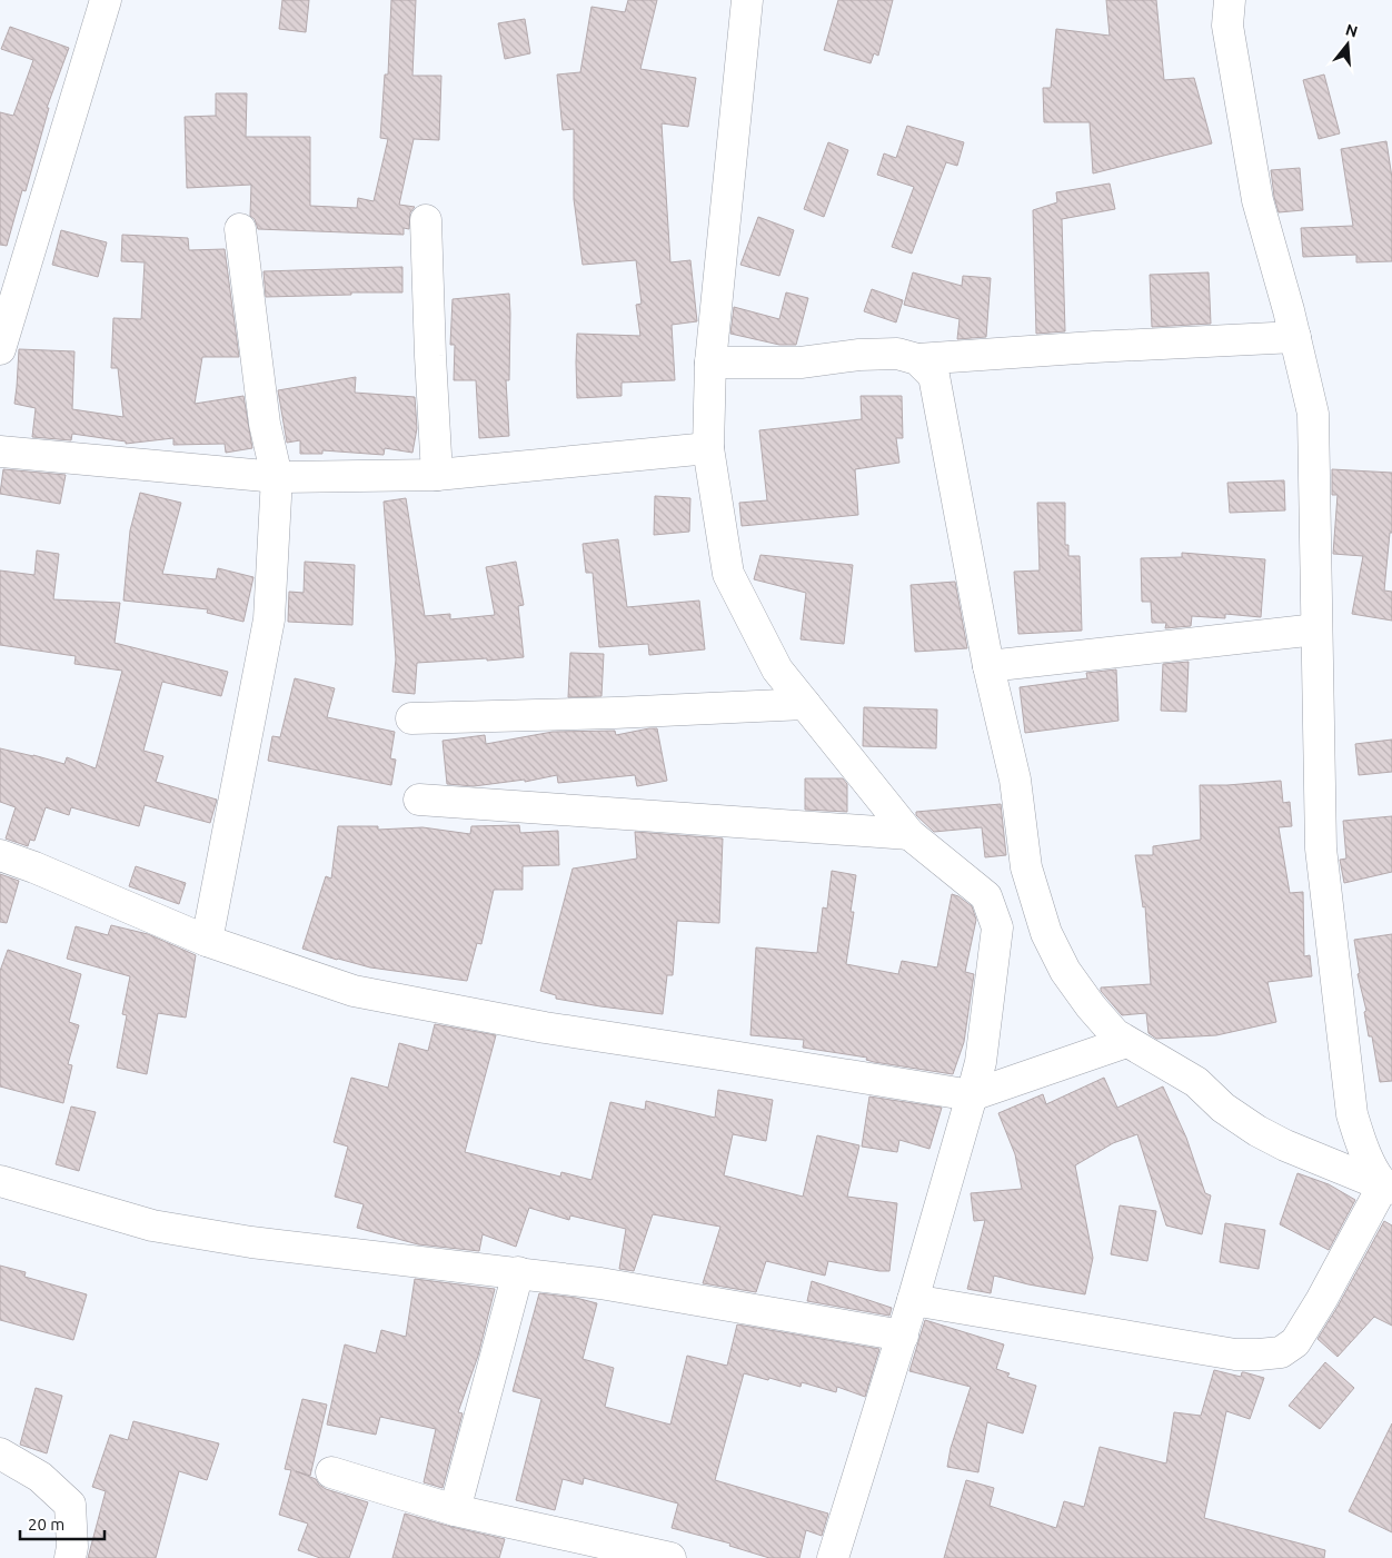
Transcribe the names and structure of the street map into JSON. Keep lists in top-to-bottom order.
{
  "scale_bar": "20 m",
  "north": "top"
}
